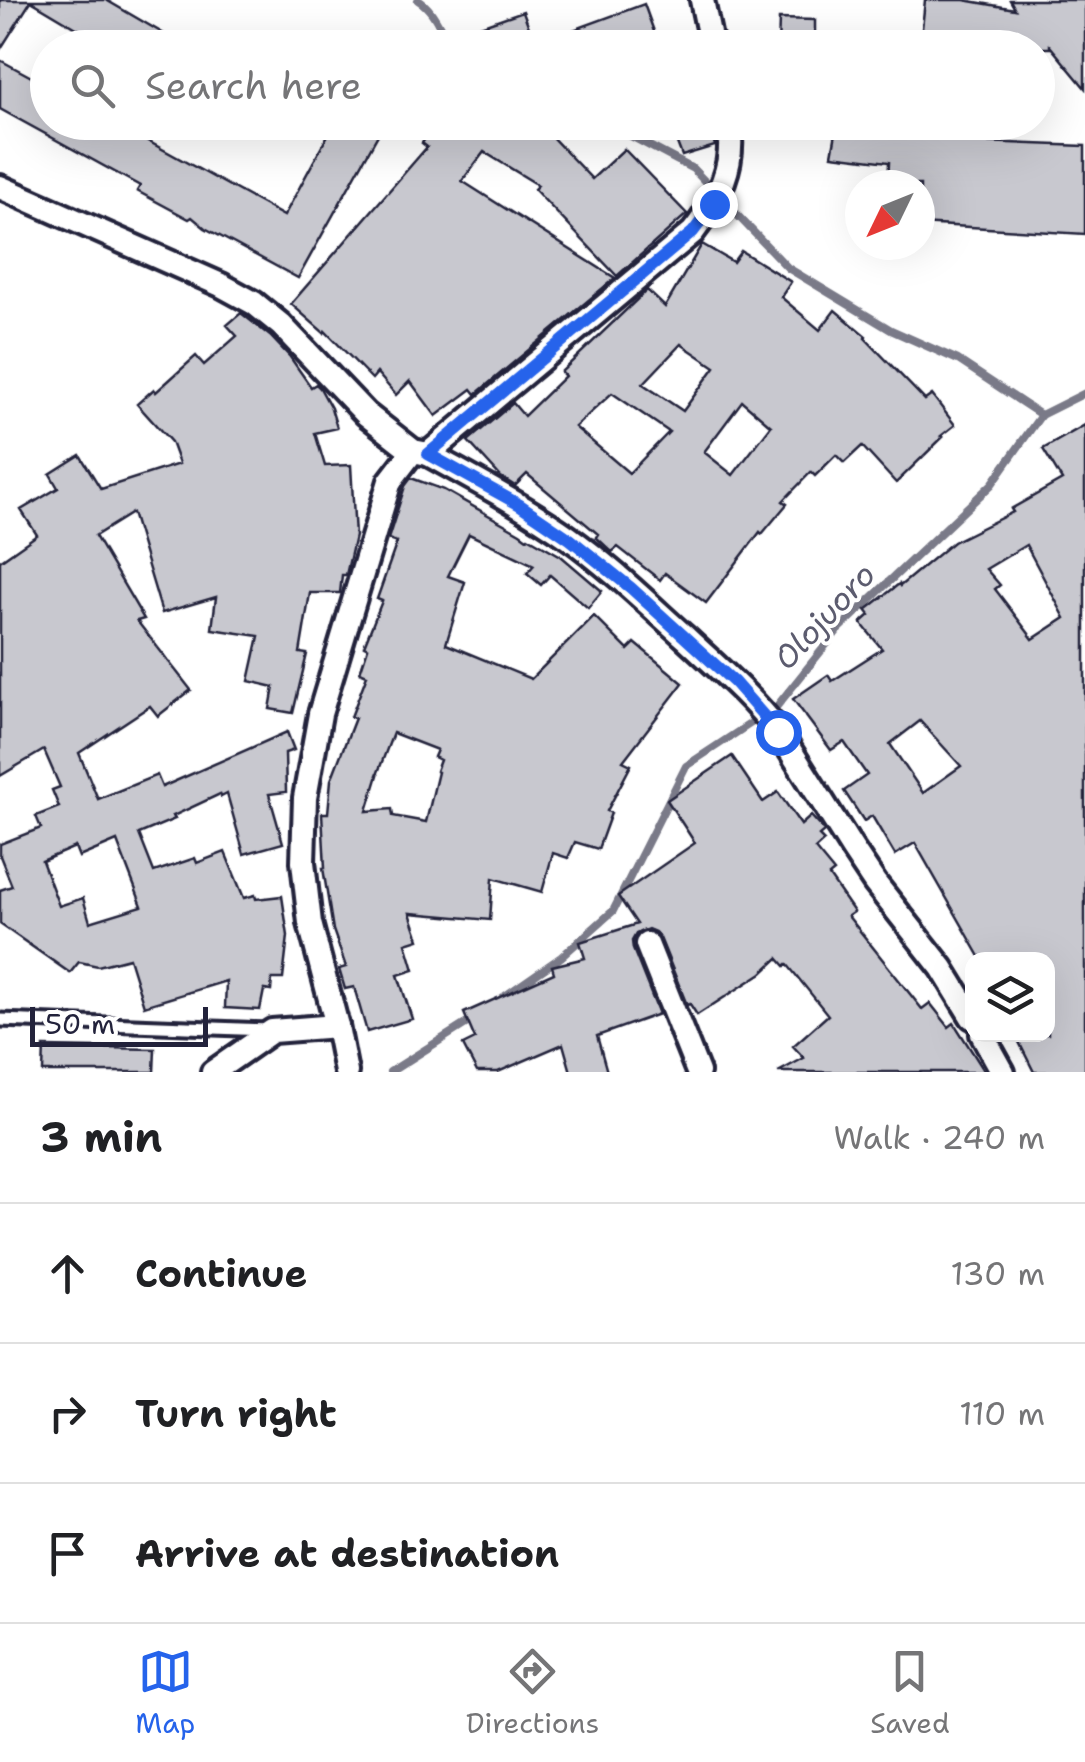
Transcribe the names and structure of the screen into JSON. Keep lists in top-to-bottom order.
{
  "water": ["Olojuoro"],
  "scale_bar": "50 m",
  "north": "bottom left",
  "page": {
    "search": "Search here",
    "scale": "50 m",
    "heading": ["3 min", "Walk · 240 m"],
    "list": [
      ["Continue", "130 m"],
      ["Turn right", "110 m"],
      "Arrive at destination"
    ],
    "nav": ["Map", "Directions", "Saved"]
  }
}
